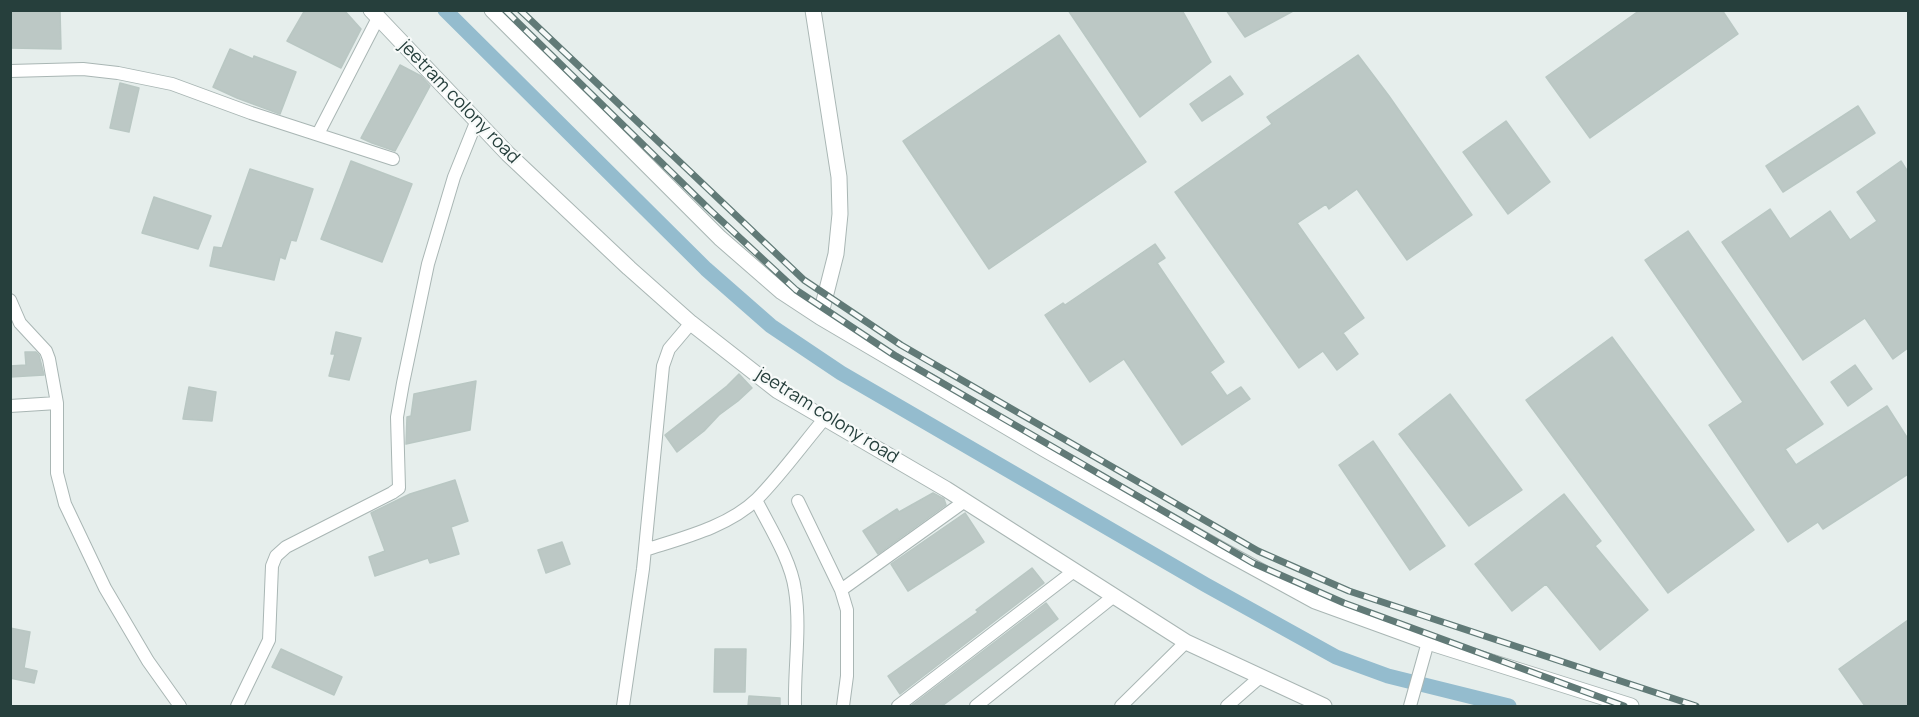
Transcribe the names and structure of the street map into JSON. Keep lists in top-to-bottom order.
{
  "streets": {
    "street": ["jeetram colony road"]
  }
}
